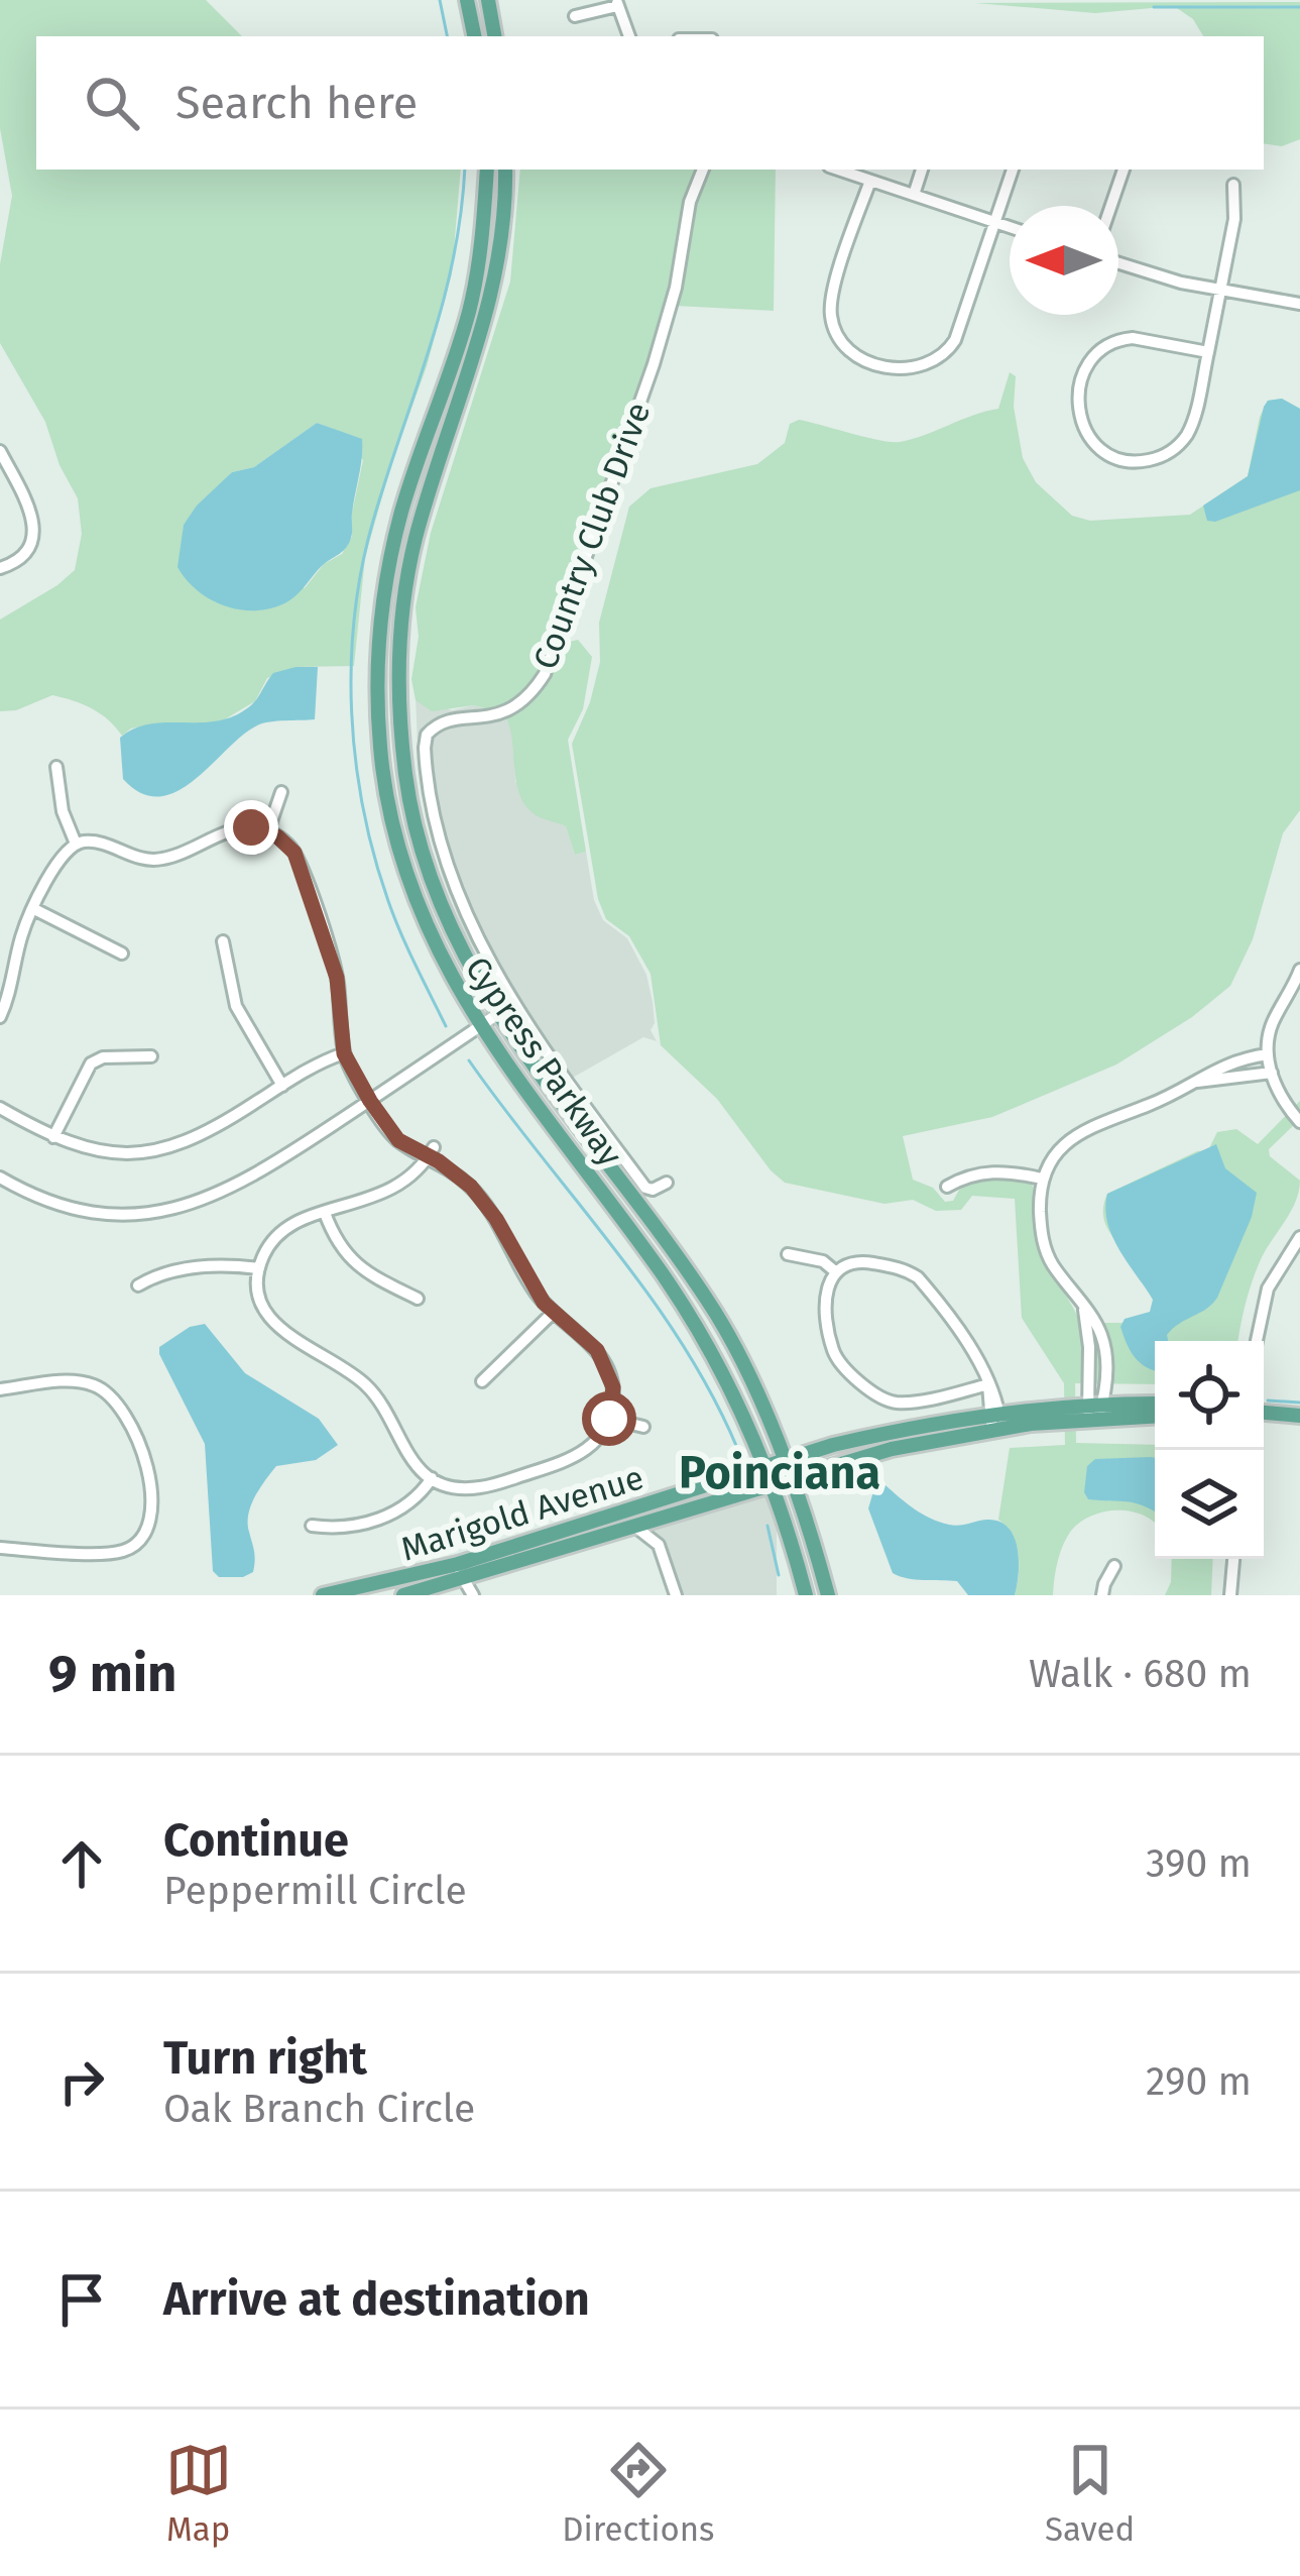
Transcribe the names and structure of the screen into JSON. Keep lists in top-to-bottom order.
{
  "streets": {
    "main road": ["Cypress Parkway", "Marigold Avenue"],
    "street": ["Country Club Drive"]
  },
  "crossings": [
    ["Cypress Parkway", "Marigold Avenue"]
  ],
  "districts": ["Poinciana"],
  "north": "left",
  "page": {
    "search": "Search here",
    "heading": ["9 min", "Walk · 680 m"],
    "list": [
      ["Continue", "Peppermill Circle", "390 m"],
      ["Turn right", "Oak Branch Circle", "290 m"],
      "Arrive at destination"
    ],
    "nav": ["Map", "Directions", "Saved"]
  }
}
